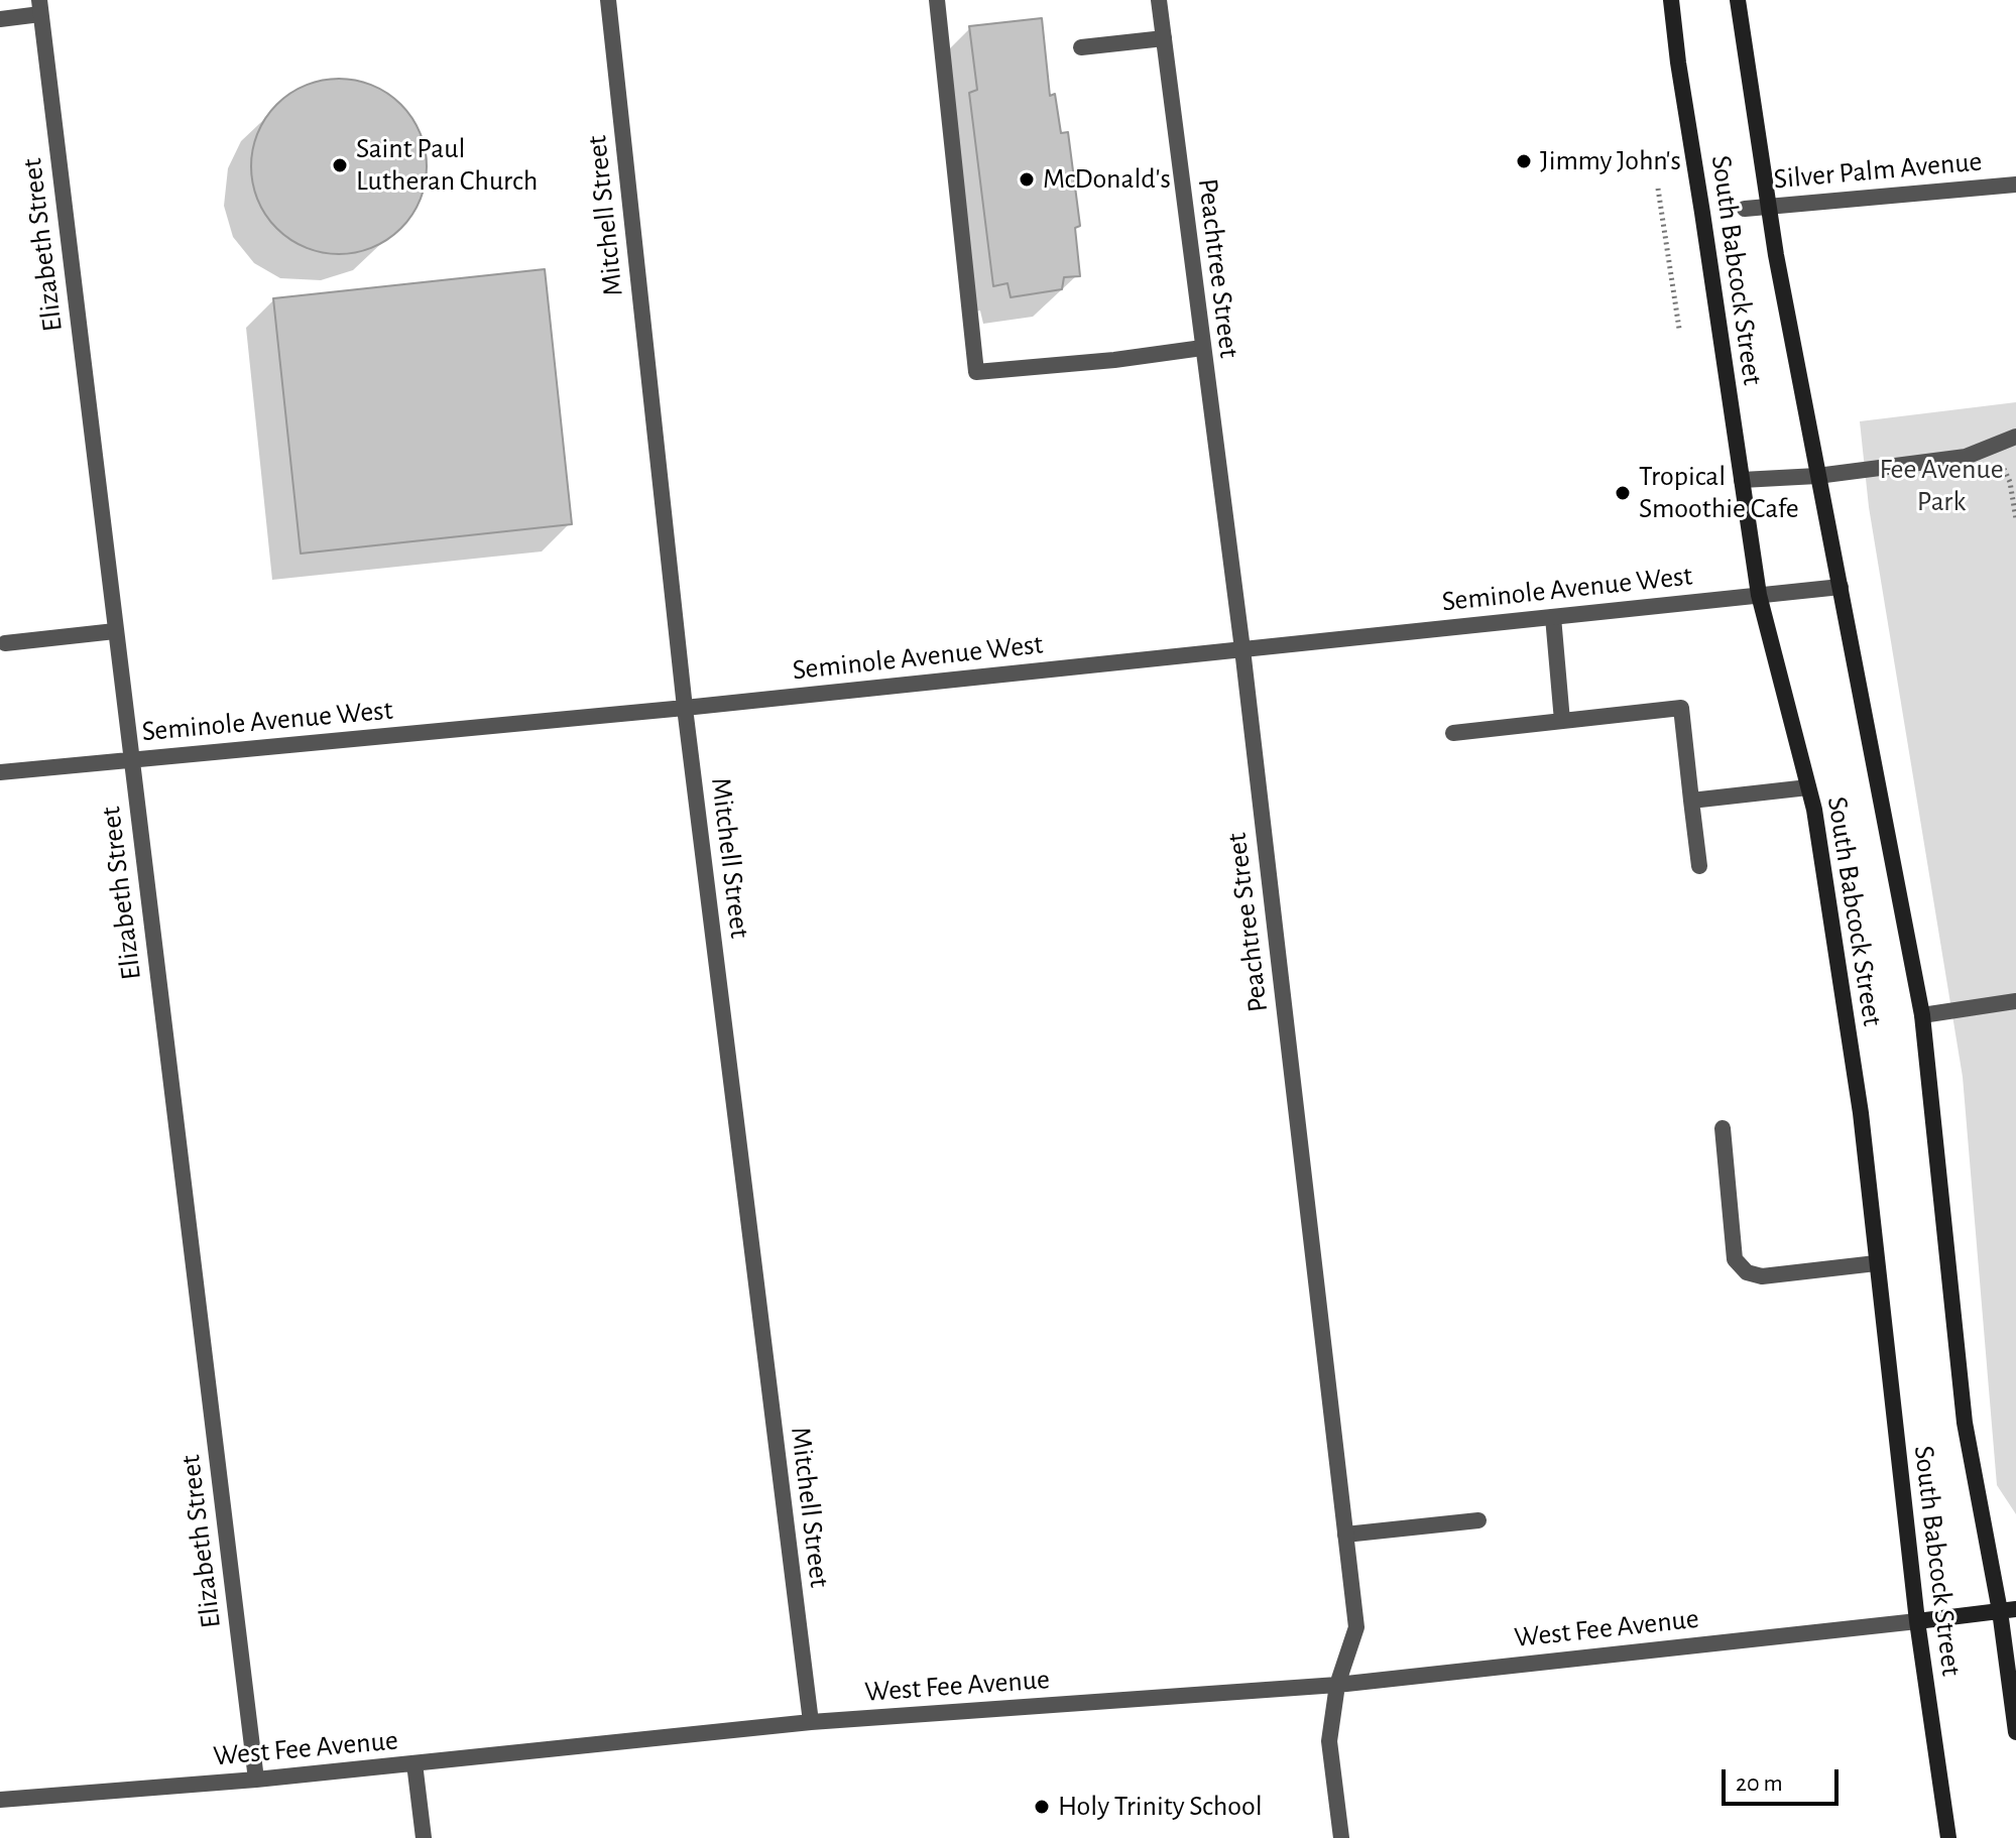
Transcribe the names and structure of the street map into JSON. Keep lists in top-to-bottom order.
{
  "streets": {
    "main road": ["South Babcock Street"],
    "street": [
      "Silver Palm Avenue",
      "Mitchell Street",
      "Elizabeth Street",
      "Peachtree Street",
      "Seminole Avenue West",
      "West Fee Avenue"
    ]
  },
  "crossings": [
    ["Silver Palm Avenue", "South Babcock Street"],
    ["Mitchell Street", "Seminole Avenue West"],
    ["Mitchell Street", "West Fee Avenue"],
    ["Elizabeth Street", "Seminole Avenue West"],
    ["Elizabeth Street", "West Fee Avenue"],
    ["Peachtree Street", "Seminole Avenue West"],
    ["Peachtree Street", "West Fee Avenue"],
    ["South Babcock Street", "Seminole Avenue West"],
    ["South Babcock Street", "West Fee Avenue"]
  ],
  "parks": ["Fee Avenue Park"],
  "places": [
    "Jimmy John's",
    "Saint Paul Lutheran Church",
    "McDonald's",
    "Tropical Smoothie Cafe",
    "Holy Trinity School"
  ],
  "scale_bar": "20 m"
}
